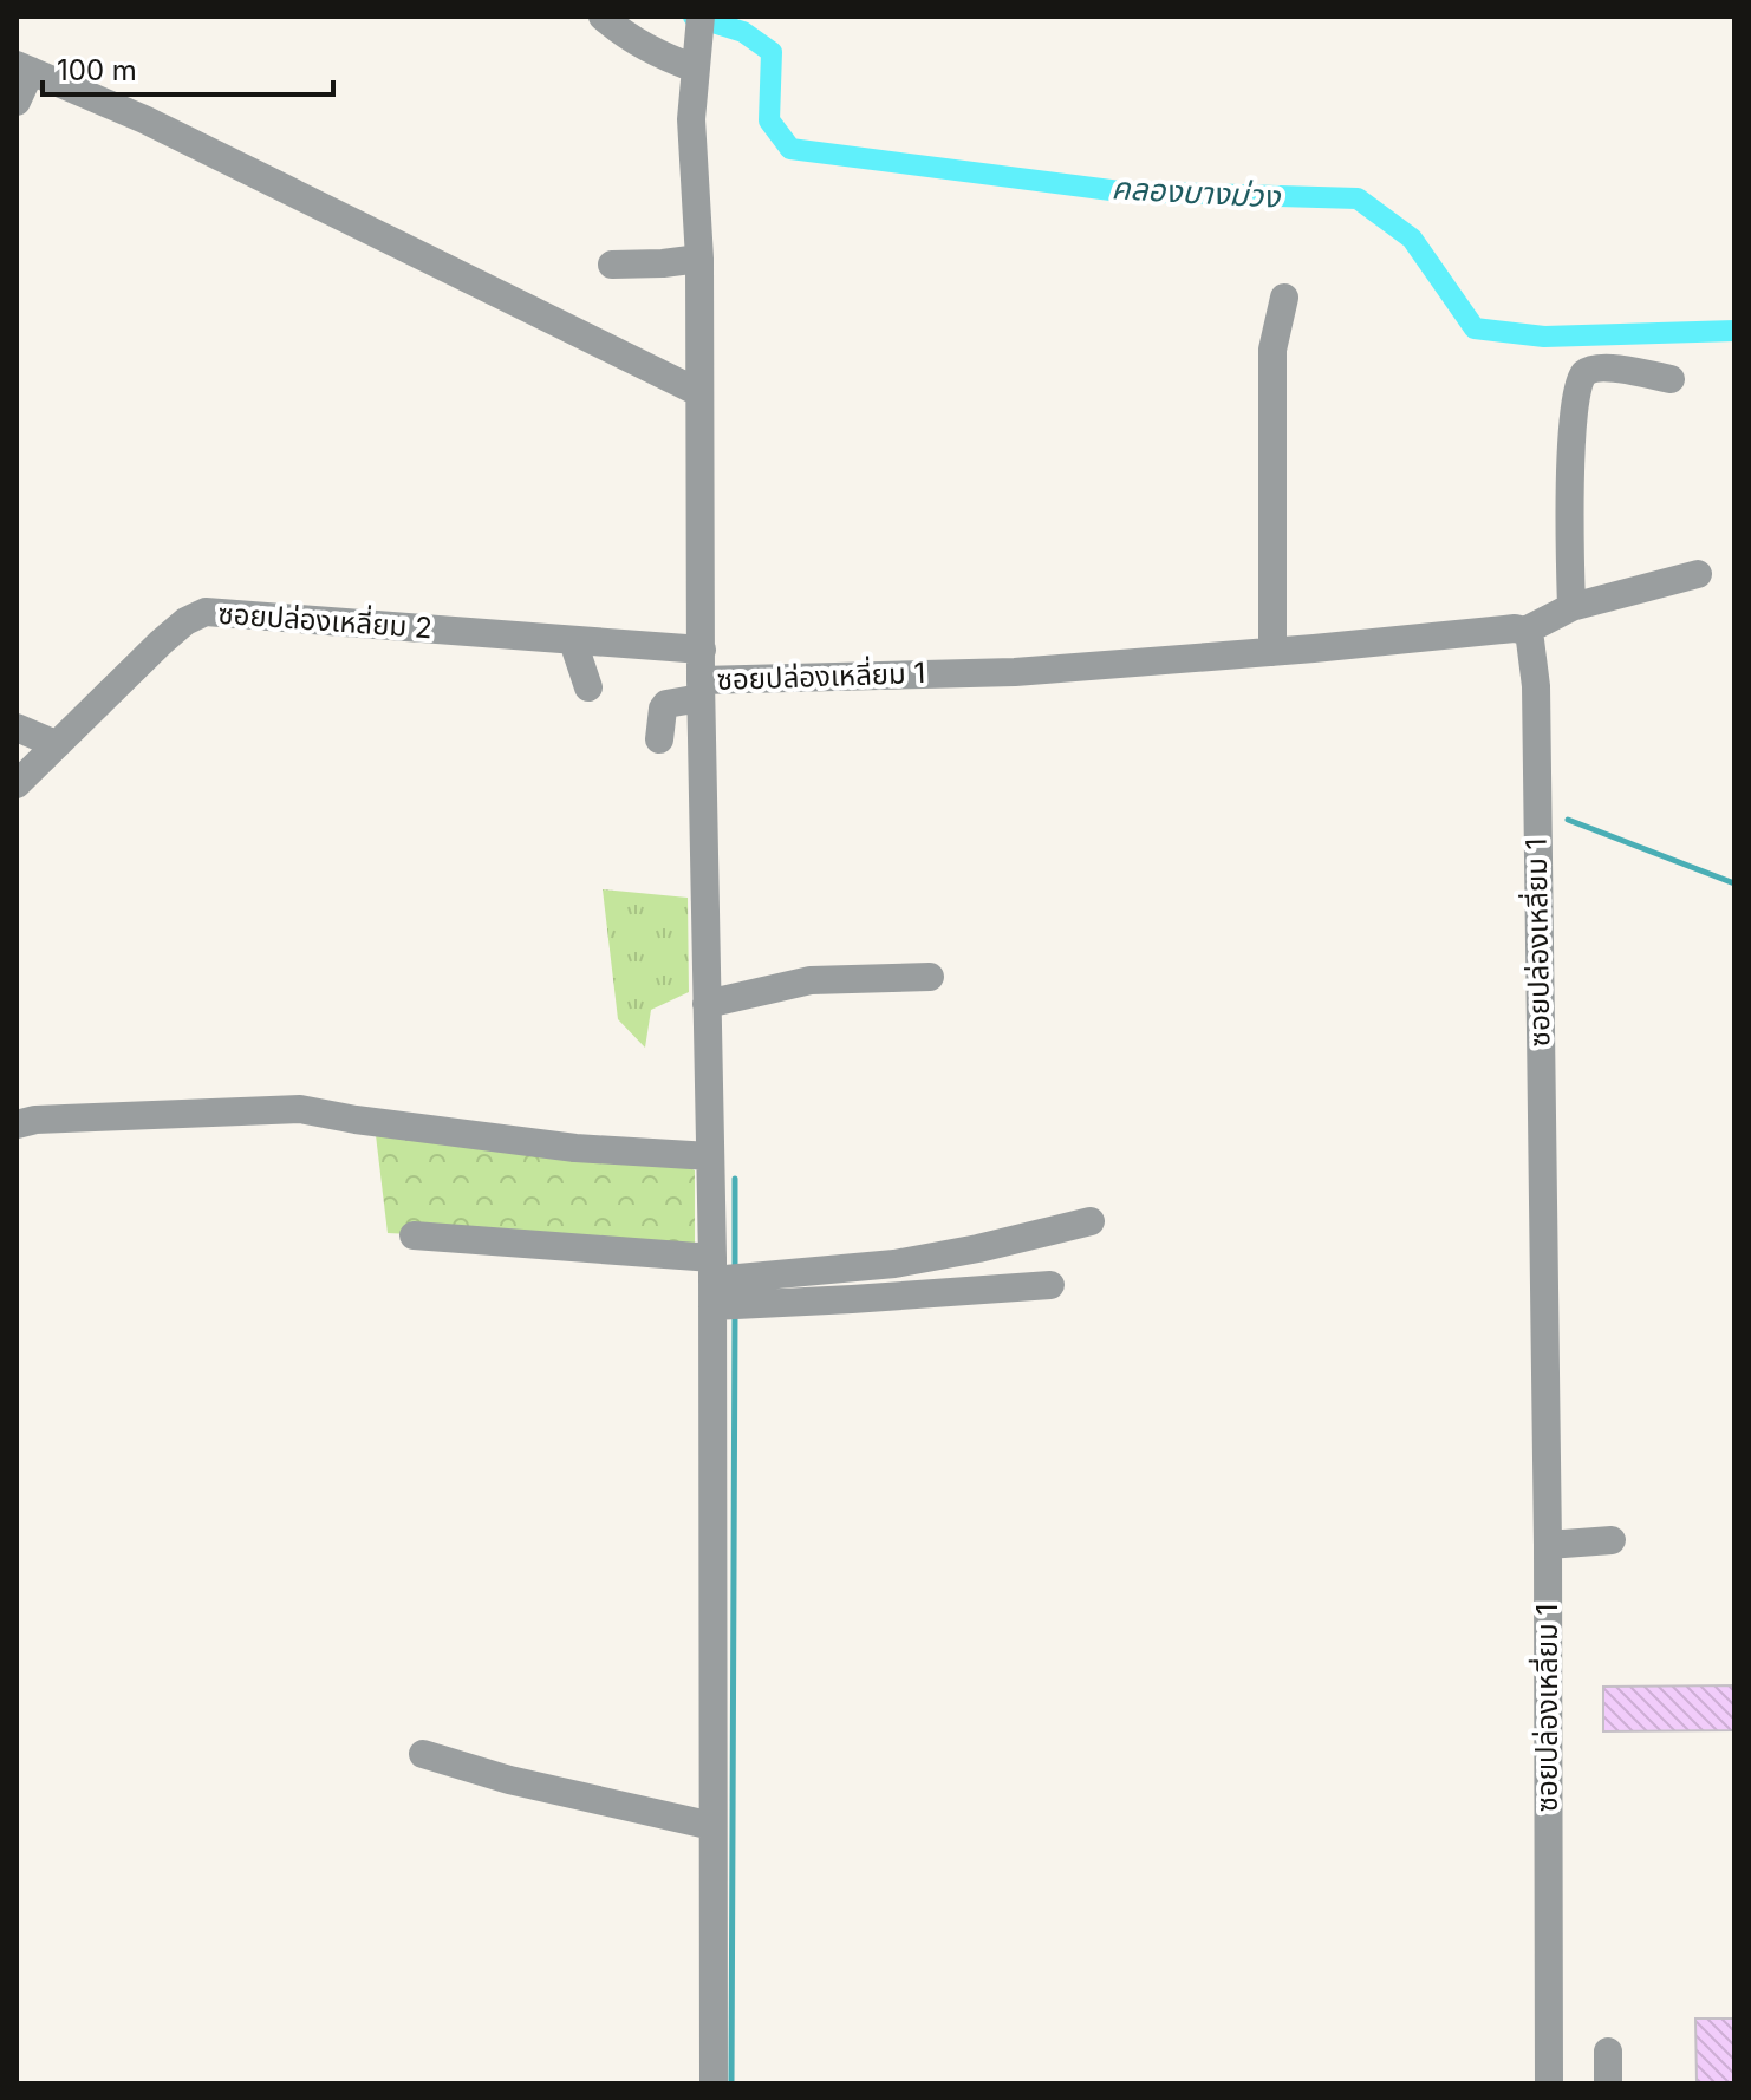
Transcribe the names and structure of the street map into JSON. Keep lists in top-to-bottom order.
{
  "streets": {
    "street": ["ซอยปล่องเหลี่ยม 2", "ซอยปล่องเหลี่ยม 1"]
  },
  "water": ["คลองบางม่วง"],
  "scale_bar": "100 m"
}
